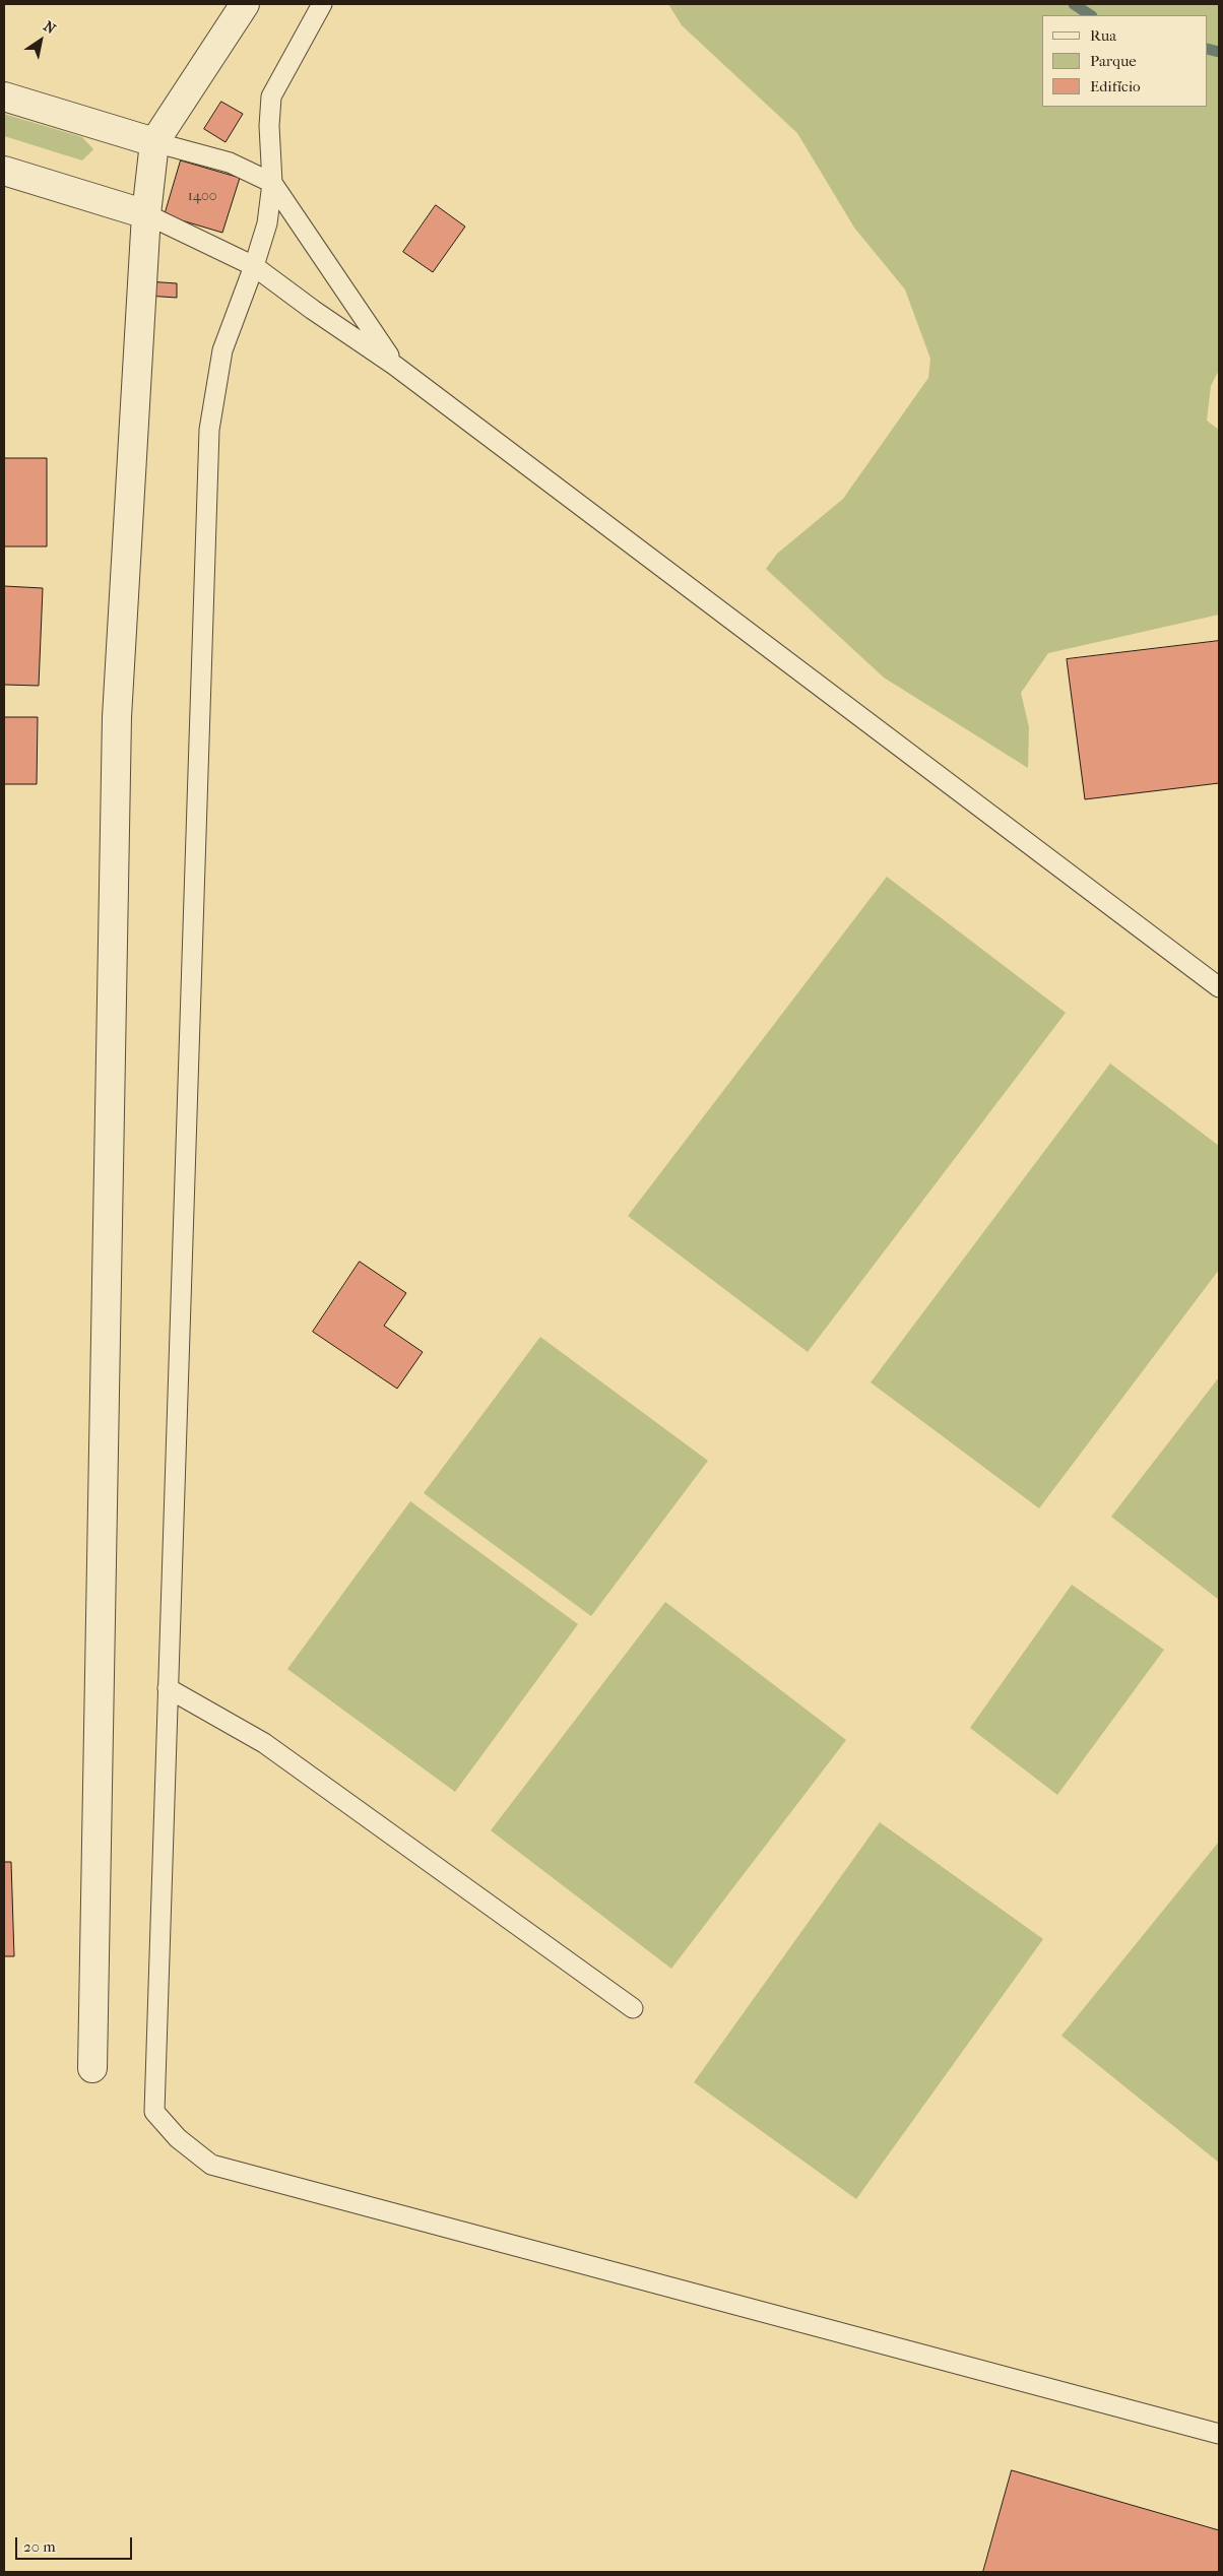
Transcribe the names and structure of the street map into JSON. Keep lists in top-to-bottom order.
{
  "house_numbers": ["1400"],
  "legend": ["Rua", "Parque", "Edifício"],
  "scale_bar": "20 m",
  "north": "top right"
}
